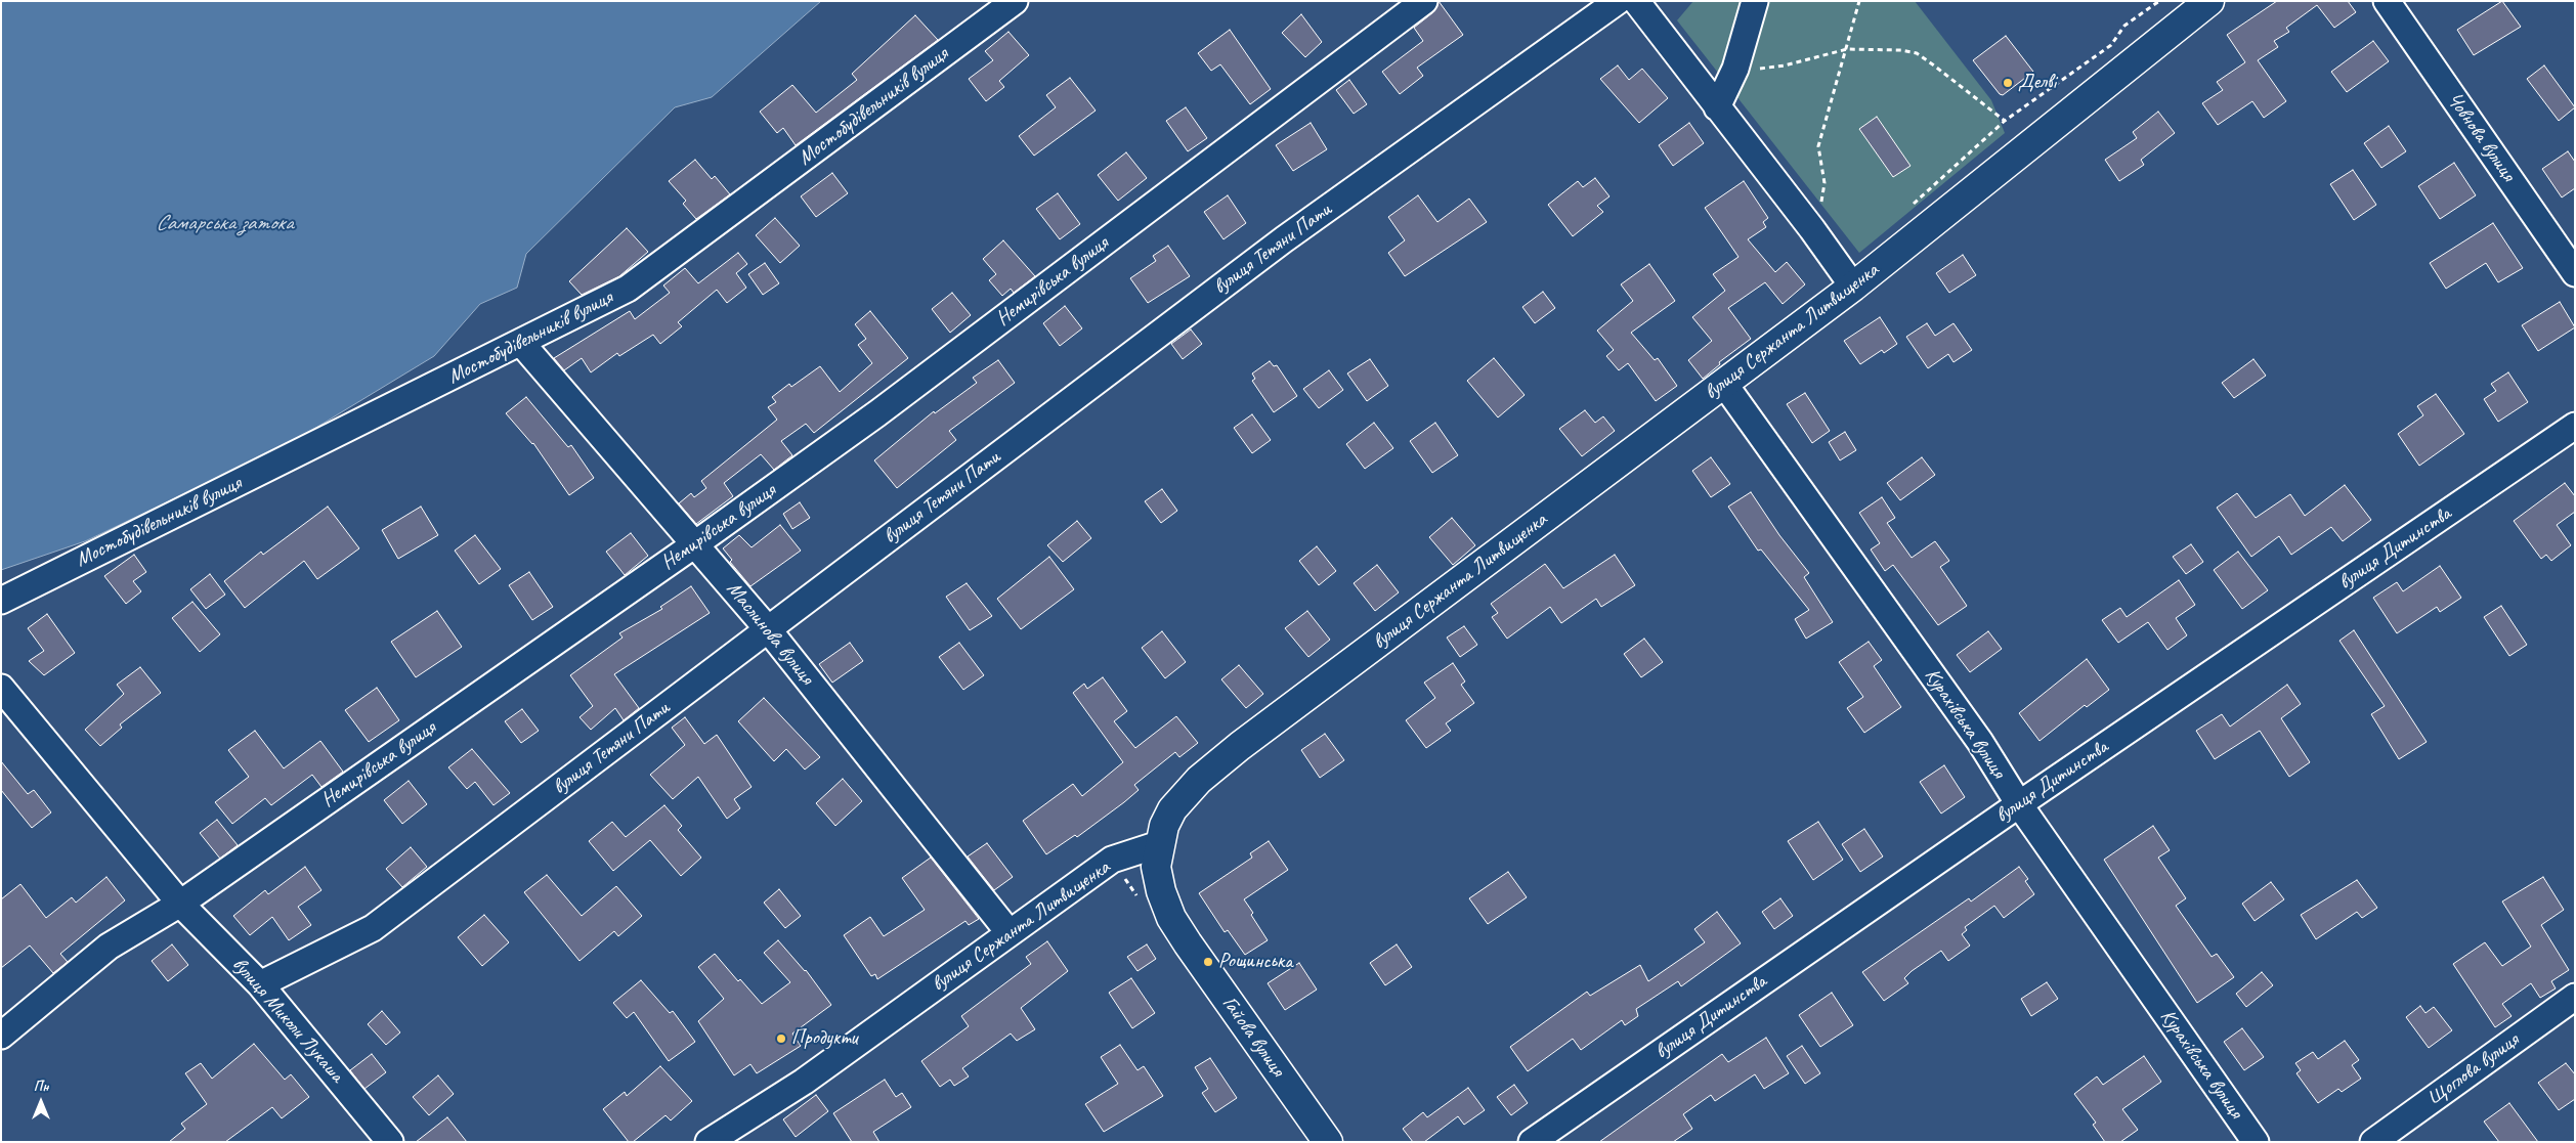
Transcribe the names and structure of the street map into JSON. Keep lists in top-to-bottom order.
{
  "streets": {
    "main road": ["вулиця Сержанта Литвищенка", "Гайова вулиця"],
    "street": [
      "Мостобудівельників вулиця",
      "Човнова вулиця",
      "вулиця Тетяни Пати",
      "Немирівська вулиця",
      "вулиця Дитинства",
      "Маслинова вулиця",
      "Курахівська вулиця",
      "вулиця Миколи Лукаша",
      "Щоглова вулиця"
    ]
  },
  "crossings": [
    ["Мостобудівельників вулиця", "Маслинова вулиця"],
    ["вулиця Тетяни Пати", "Маслинова вулиця"],
    ["вулиця Тетяни Пати", "вулиця Миколи Лукаша"],
    ["Немирівська вулиця", "Маслинова вулиця"],
    ["Немирівська вулиця", "вулиця Миколи Лукаша"],
    ["вулиця Сержанта Литвищенка", "Маслинова вулиця"],
    ["вулиця Сержанта Литвищенка", "Курахівська вулиця"],
    ["вулиця Сержанта Литвищенка", "Гайова вулиця"],
    ["вулиця Дитинства", "Курахівська вулиця"]
  ],
  "water": ["Самарська затока"],
  "places": ["Делві", "Рощинська", "Продукти"],
  "north": "top"
}
